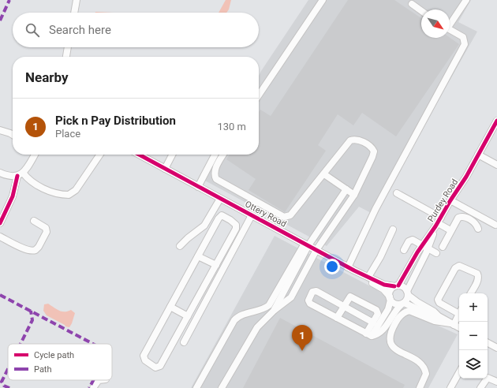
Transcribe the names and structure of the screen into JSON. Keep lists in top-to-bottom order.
{
  "streets": {
    "street": ["Purdey Road", "Ottery Road"]
  },
  "crossings": [
    ["Purdey Road", "Ottery Road"]
  ],
  "legend": ["Cycle path", "Path"],
  "north": "bottom right",
  "page": {
    "search": "Search here",
    "heading": "Nearby",
    "list": [
      {
        "mark": "1",
        "name": "Pick n Pay Distribution",
        "note": "Place",
        "value": "130 m"
      }
    ],
    "map_buttons": ["+", "−"],
    "pins": "1"
  }
}
